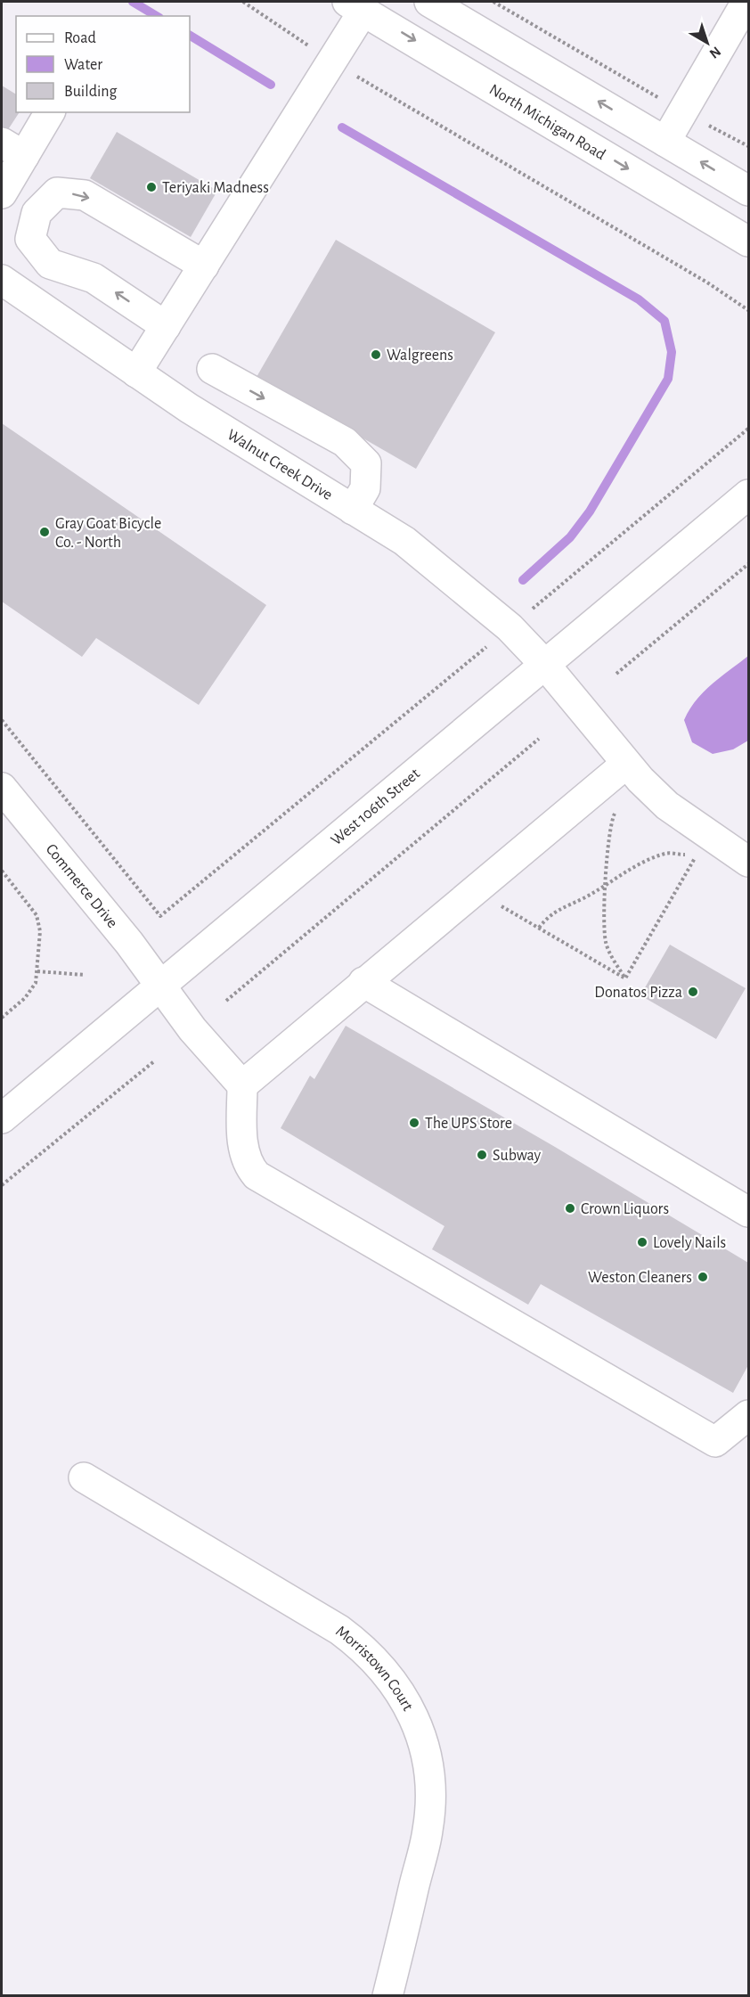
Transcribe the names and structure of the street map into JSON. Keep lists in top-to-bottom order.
{
  "streets": {
    "street": [
      "North Michigan Road",
      "Walnut Creek Drive",
      "West 106th Street",
      "Commerce Drive",
      "Morristown Court"
    ]
  },
  "crossings": [
    ["Walnut Creek Drive", "West 106th Street"],
    ["West 106th Street", "Commerce Drive"]
  ],
  "places": [
    "Teriyaki Madness",
    "Walgreens",
    "Gray Goat Bicycle Co. - North",
    "Donatos Pizza",
    "The UPS Store",
    "Subway",
    "Crown Liquors",
    "Lovely Nails",
    "Weston Cleaners"
  ],
  "legend": ["Road", "Water", "Building"],
  "north": "bottom right"
}
